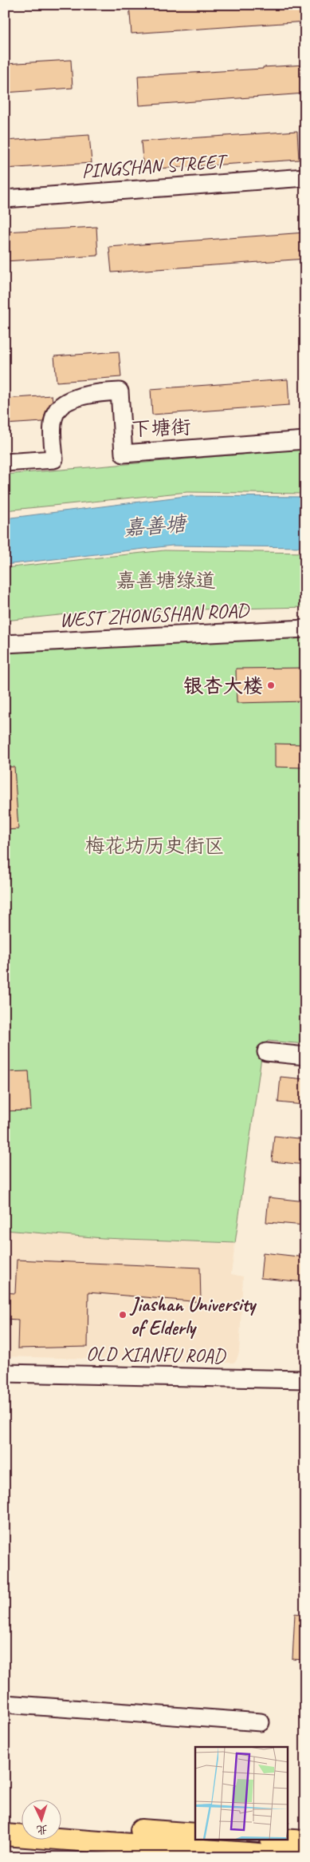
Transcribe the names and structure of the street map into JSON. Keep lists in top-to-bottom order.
{
  "streets": {
    "street": [
      "PINGSHAN STREET",
      "下塘街",
      "WEST ZHONGSHAN ROAD",
      "OLD XIANFU ROAD"
    ]
  },
  "water": ["嘉善塘"],
  "parks": ["嘉善塘绿道", "梅花坊历史街区"],
  "places": ["银杏大楼", "Jiashan University of Elderly"],
  "north": "bottom"
}
